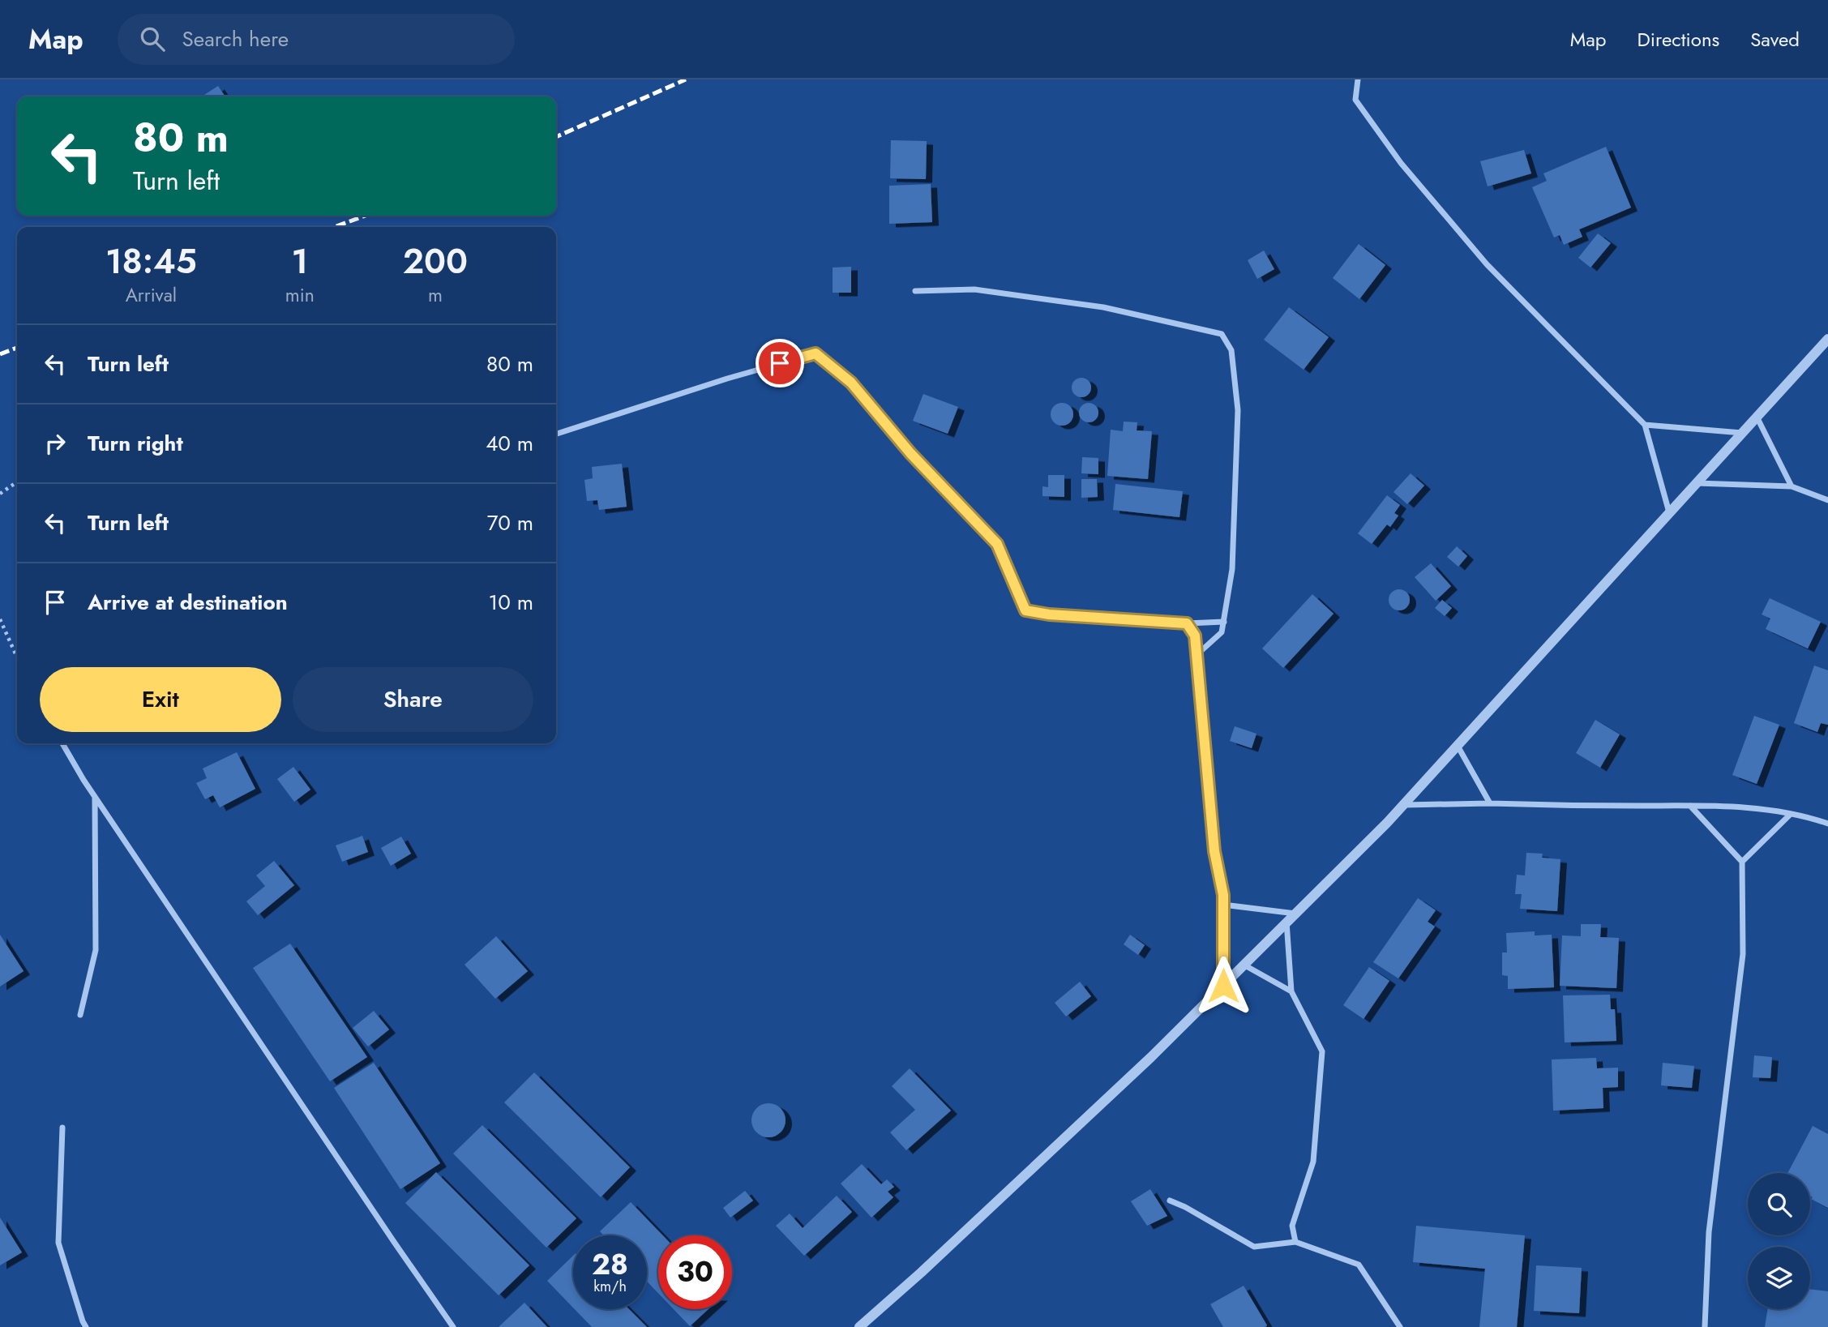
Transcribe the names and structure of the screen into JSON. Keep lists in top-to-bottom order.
{
  "page": {
    "header": "Map",
    "search": "Search here",
    "nav": ["Map", "Directions", "Saved"],
    "turn": ["80 m", "Turn left"],
    "eta": [
      "18:45",
      "Arrival",
      "1",
      "min",
      "200",
      "m"
    ],
    "list": [
      {
        "name": "Turn left",
        "value": "80 m"
      },
      {
        "name": "Turn right",
        "value": "40 m"
      },
      {
        "name": "Turn left",
        "value": "70 m"
      },
      {
        "name": "Arrive at destination",
        "value": "10 m"
      }
    ],
    "buttons": ["Exit", "Share"],
    "speed": "28 km/h",
    "limit": "30"
  }
}
